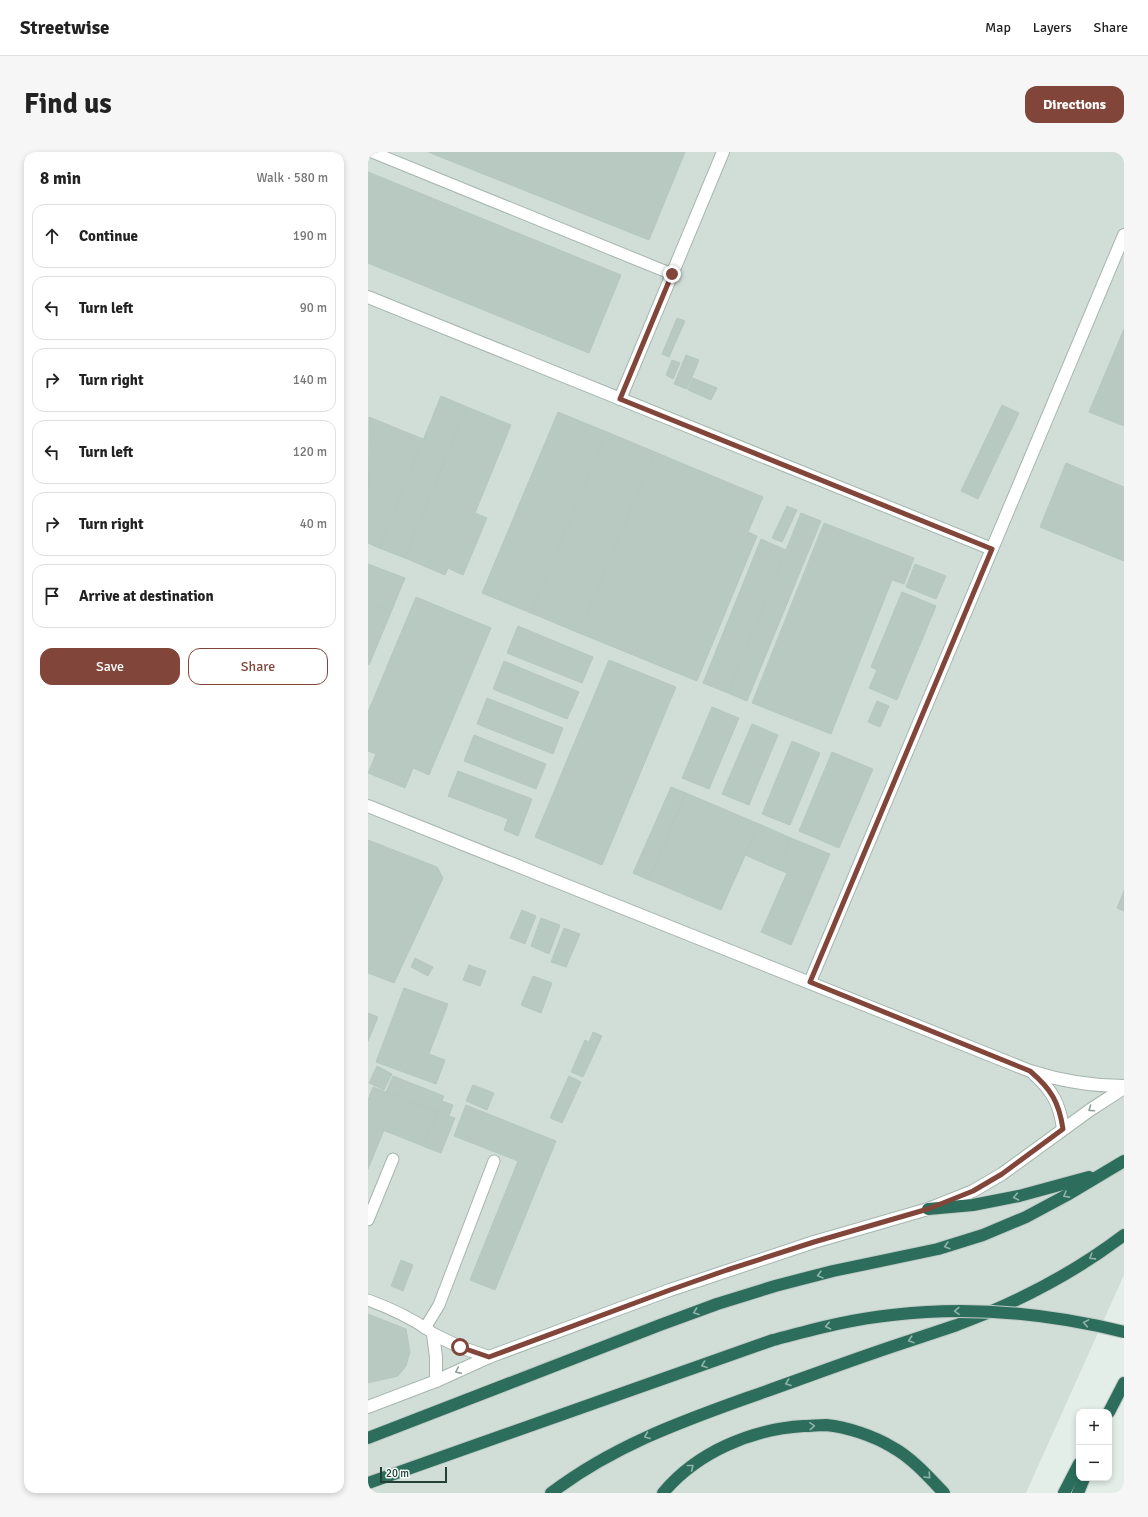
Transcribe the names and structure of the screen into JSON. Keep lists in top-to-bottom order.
{
  "scale_bar": "20 m",
  "page": {
    "header": "Streetwise",
    "nav": ["Map", "Layers", "Share"],
    "buttons": [
      "Directions",
      ["Save", "Share"]
    ],
    "title": "Find us",
    "heading": ["8 min", "Walk · 580 m"],
    "list": [
      ["Continue", "190 m"],
      ["Turn left", "90 m"],
      ["Turn right", "140 m"],
      ["Turn left", "120 m"],
      ["Turn right", "40 m"],
      "Arrive at destination"
    ],
    "map_buttons": ["+", "−"],
    "scale": "20 m"
  }
}
